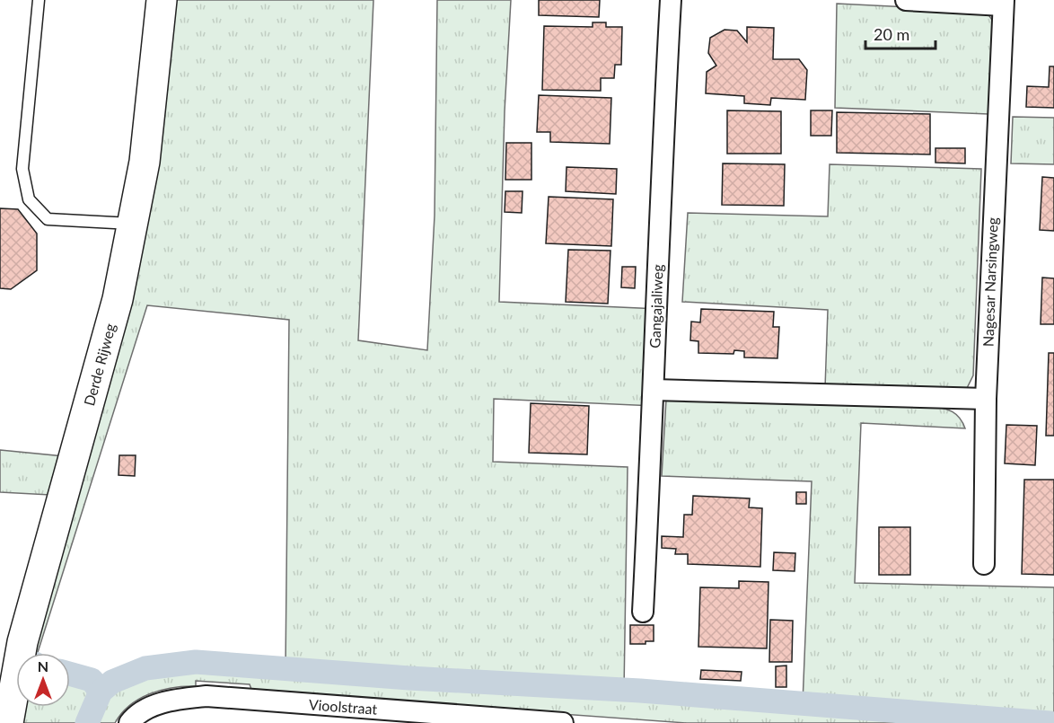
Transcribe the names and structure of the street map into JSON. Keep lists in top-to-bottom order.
{
  "streets": {
    "street": [
      "Nagesar Narsingweg",
      "Gangajaliweg",
      "Derde Rijweg",
      "Vioolstraat"
    ]
  },
  "scale_bar": "20 m",
  "north": "top"
}
